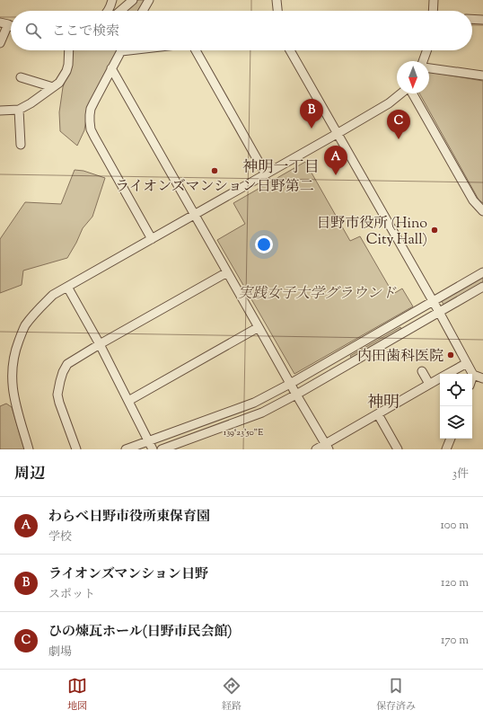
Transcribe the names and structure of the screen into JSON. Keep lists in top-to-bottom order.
{
  "districts": ["神明一丁目", "神明"],
  "parks": ["実践女子大学グラウンド"],
  "places": ["ライオンズマンション日野第二", "日野市役所 (Hino City Hall)", "内田歯科医院"],
  "north": "bottom",
  "page": {
    "search": "ここで検索",
    "pins": ["B", "C", "A"],
    "heading": ["周辺", "3件"],
    "list": [
      {
        "mark": "A",
        "name": "わらべ日野市役所東保育園",
        "note": "学校",
        "value": "100 m"
      },
      {
        "mark": "B",
        "name": "ライオンズマンション日野",
        "note": "スポット",
        "value": "120 m"
      },
      {
        "mark": "C",
        "name": "ひの煉瓦ホール(日野市民会館)",
        "note": "劇場",
        "value": "170 m"
      }
    ],
    "nav": ["地図", "経路", "保存済み"]
  },
  "coordinates": ["139°23'50\"E"]
}
